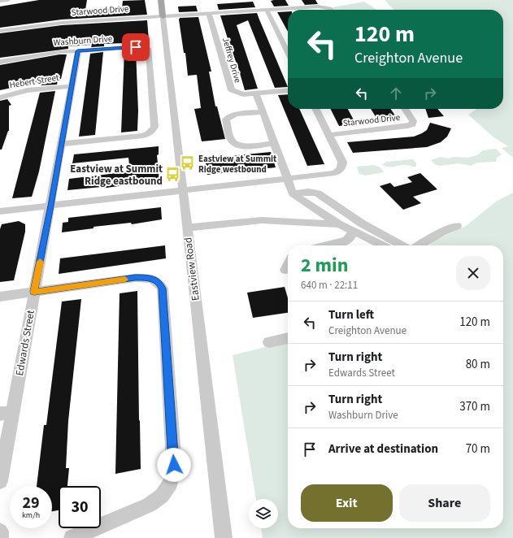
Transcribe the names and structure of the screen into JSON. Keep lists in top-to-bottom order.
{
  "streets": {
    "main road": ["Eastview Road"],
    "street": [
      "Starwood Drive",
      "Washburn Drive",
      "Jeffrey Drive",
      "Hebert Street",
      "Edwards Street"
    ]
  },
  "crossings": [
    ["Starwood Drive", "Jeffrey Drive"],
    ["Starwood Drive", "Eastview Road"],
    ["Washburn Drive", "Edwards Street"],
    ["Hebert Street", "Edwards Street"]
  ],
  "places": {
    "bus stop": ["Eastview at Summit Ridge westbound", "Eastview at Summit Ridge eastbound"]
  },
  "page": {
    "turn": ["120 m", "Creighton Avenue"],
    "heading": ["2 min", "640 m · 22:11"],
    "list": [
      {
        "name": "Turn left",
        "note": "Creighton Avenue",
        "value": "120 m"
      },
      {
        "name": "Turn right",
        "note": "Edwards Street",
        "value": "80 m"
      },
      {
        "name": "Turn right",
        "note": "Washburn Drive",
        "value": "370 m"
      },
      {
        "name": "Arrive at destination",
        "value": "70 m"
      }
    ],
    "buttons": ["Exit", "Share"],
    "speed": "29 km/h",
    "limit": "30"
  }
}
